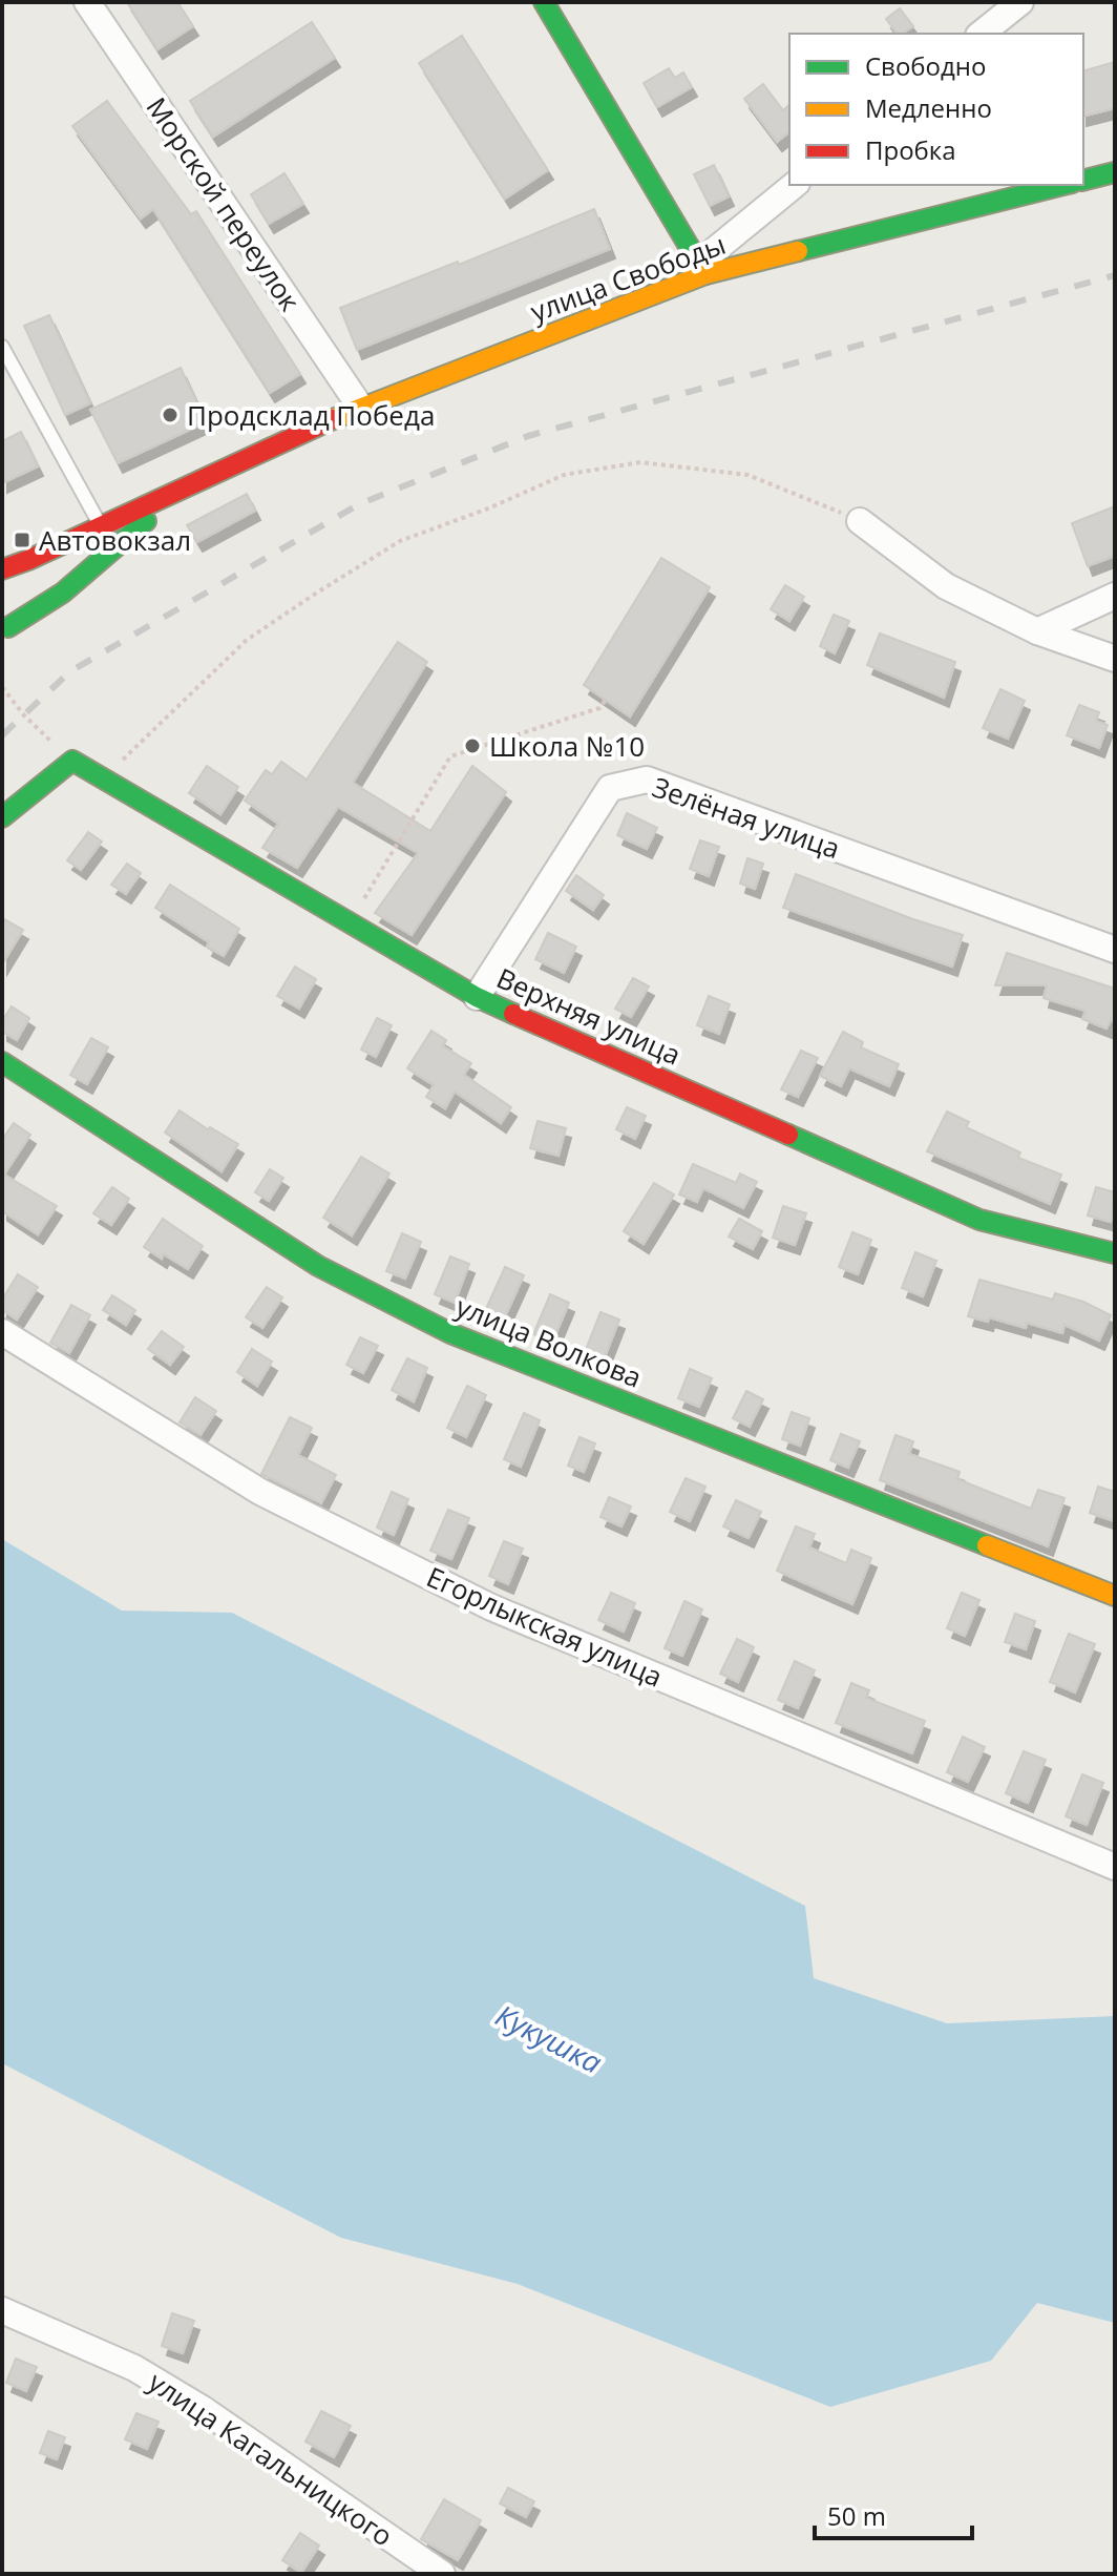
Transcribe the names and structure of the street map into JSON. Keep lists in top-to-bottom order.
{
  "streets": {
    "street": [
      "Морской переулок",
      "улица Свободы",
      "Зелёная улица",
      "Верхняя улица",
      "улица Волкова",
      "Егорлыкская улица",
      "улица Кагальницкого"
    ]
  },
  "crossings": [
    ["Морской переулок", "улица Свободы"],
    ["Зелёная улица", "Верхняя улица"]
  ],
  "water": ["Кукушка"],
  "places": {
    "other": ["Продсклад Победа", "Школа №10"],
    "transit": ["Автовокзал"]
  },
  "legend": ["Свободно", "Медленно", "Пробка"],
  "scale_bar": "50 m"
}
